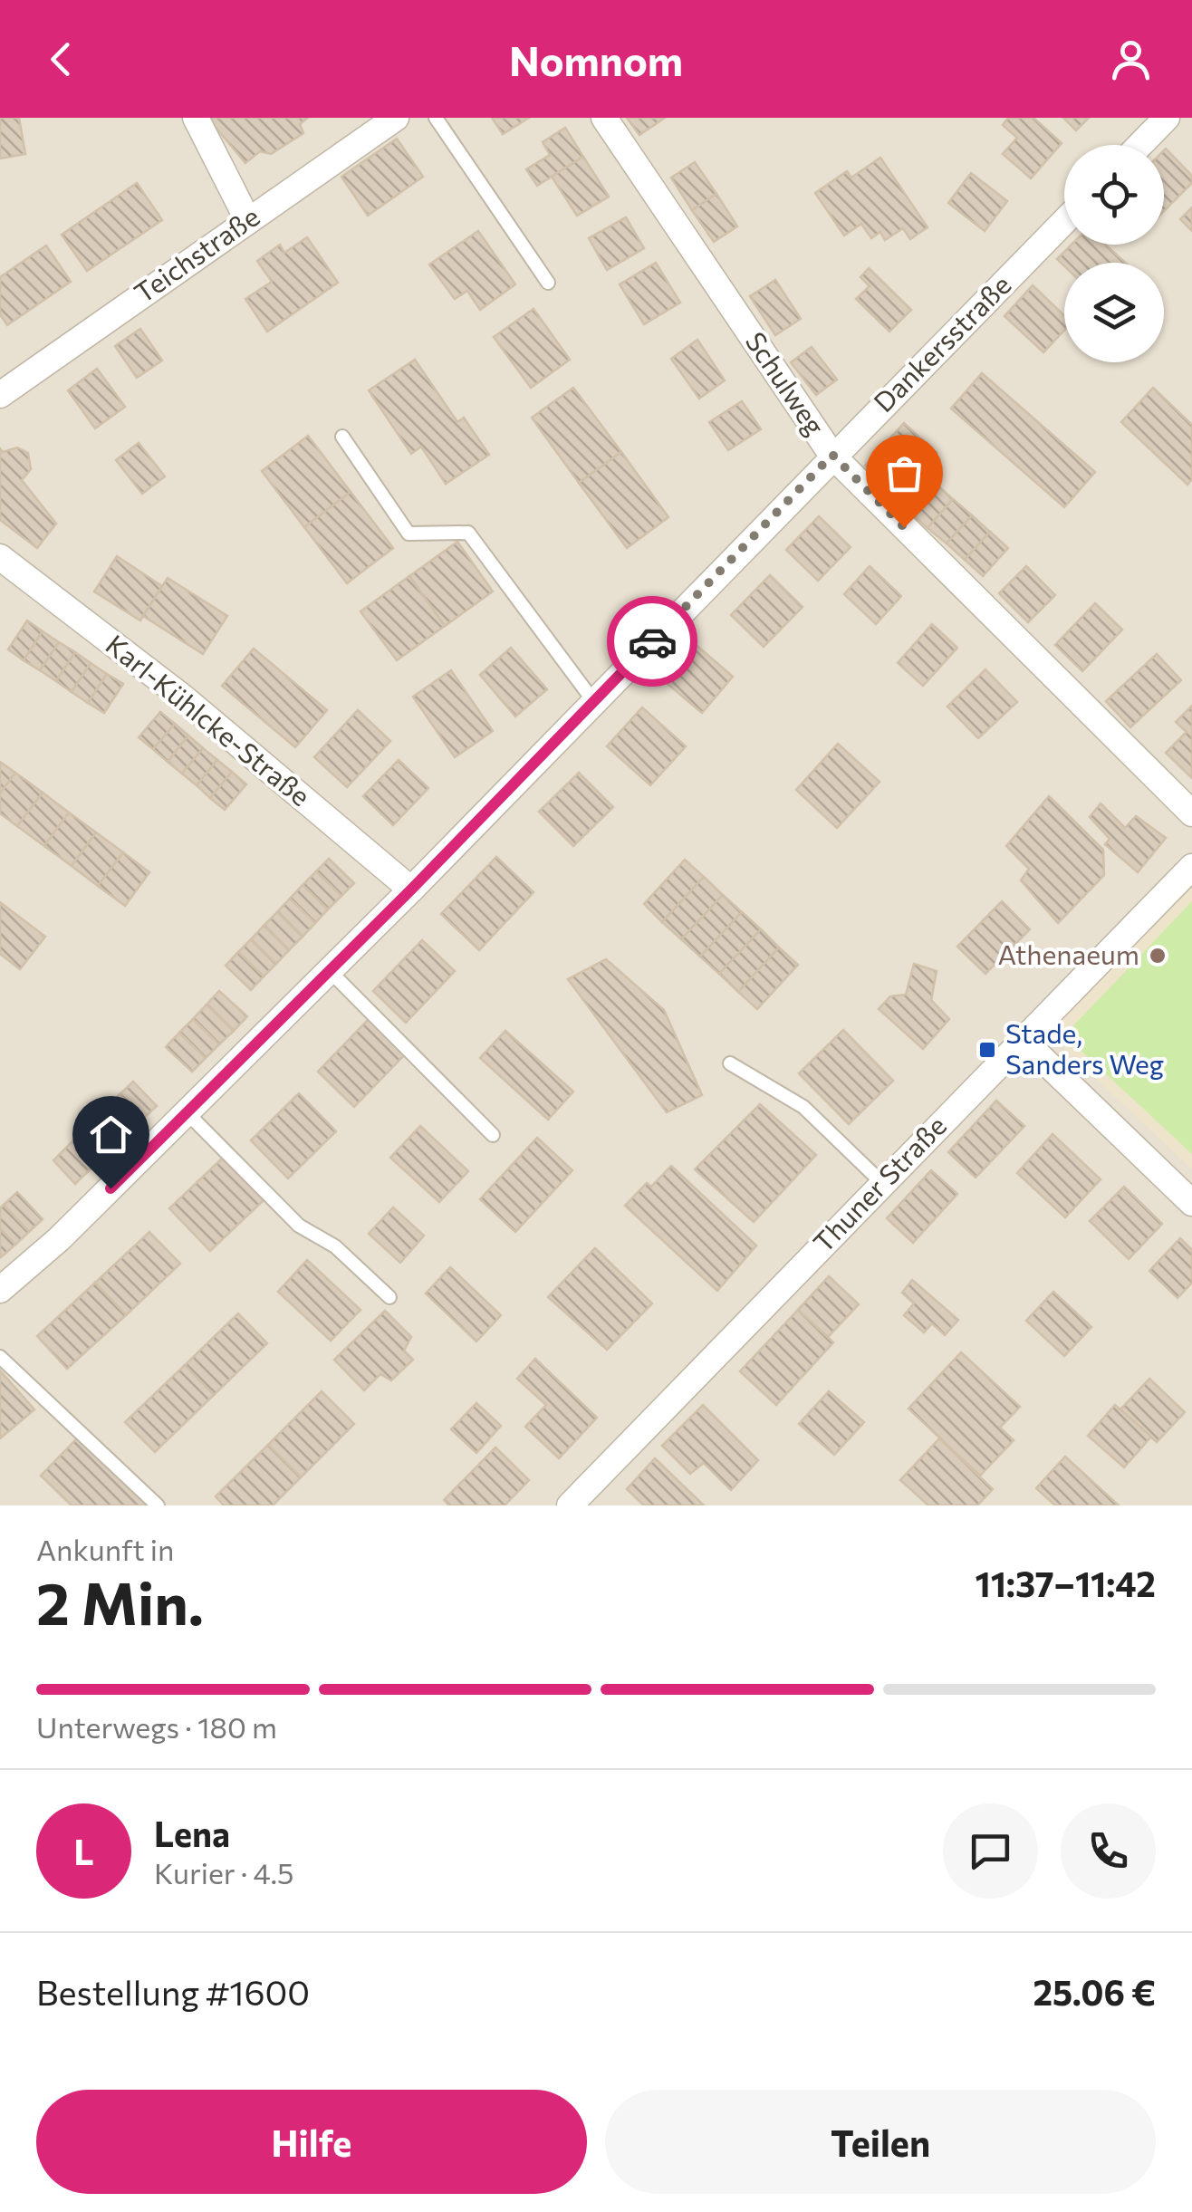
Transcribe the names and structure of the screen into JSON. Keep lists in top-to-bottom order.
{
  "streets": {
    "street": [
      "Teichstraße",
      "Dankersstraße",
      "Schulweg",
      "Karl-Kühlcke-Straße",
      "Thuner Straße"
    ]
  },
  "crossings": [
    ["Dankersstraße", "Schulweg"],
    ["Dankersstraße", "Karl-Kühlcke-Straße"]
  ],
  "places": {
    "other": ["Athenaeum"],
    "transit": ["Stade, Sanders Weg"]
  },
  "page": {
    "header": "Nomnom",
    "heading": ["2 Min.", "Ankunft in", "11:37–11:42"],
    "panel": [
      "Lena",
      "Kurier · 4.5",
      "Bestellung #1600",
      "25.06 €"
    ],
    "bar": "Unterwegs · 180 m",
    "round": "L",
    "buttons": ["Hilfe", "Teilen"]
  }
}
